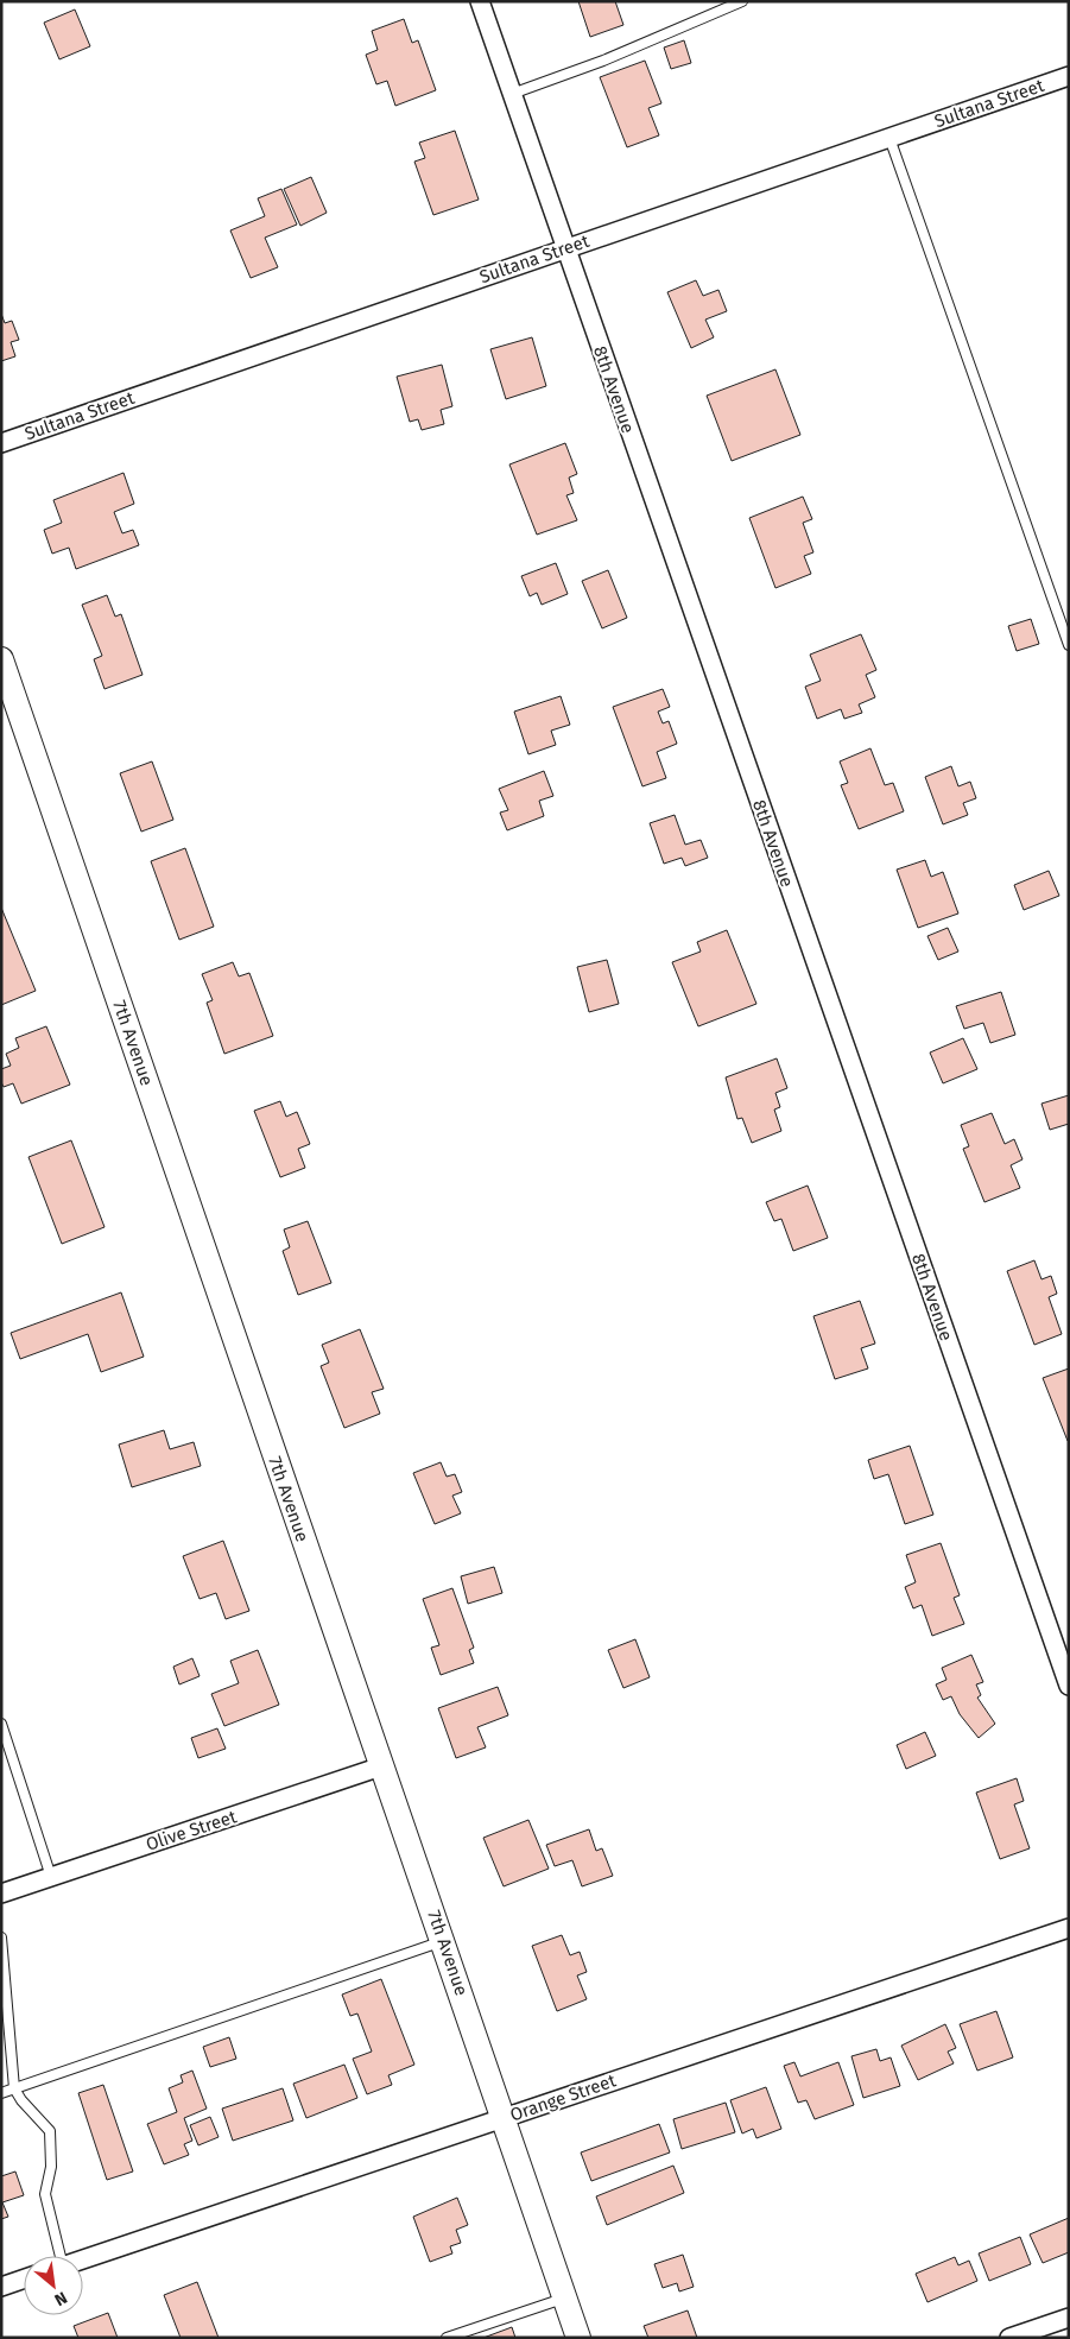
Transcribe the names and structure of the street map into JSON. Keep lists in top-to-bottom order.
{
  "streets": {
    "street": [
      "Sultana Street",
      "8th Avenue",
      "7th Avenue",
      "Olive Street",
      "Orange Street"
    ]
  },
  "crossings": [
    ["Sultana Street", "8th Avenue"],
    ["7th Avenue", "Olive Street"],
    ["7th Avenue", "Orange Street"]
  ],
  "north": "bottom right"
}
